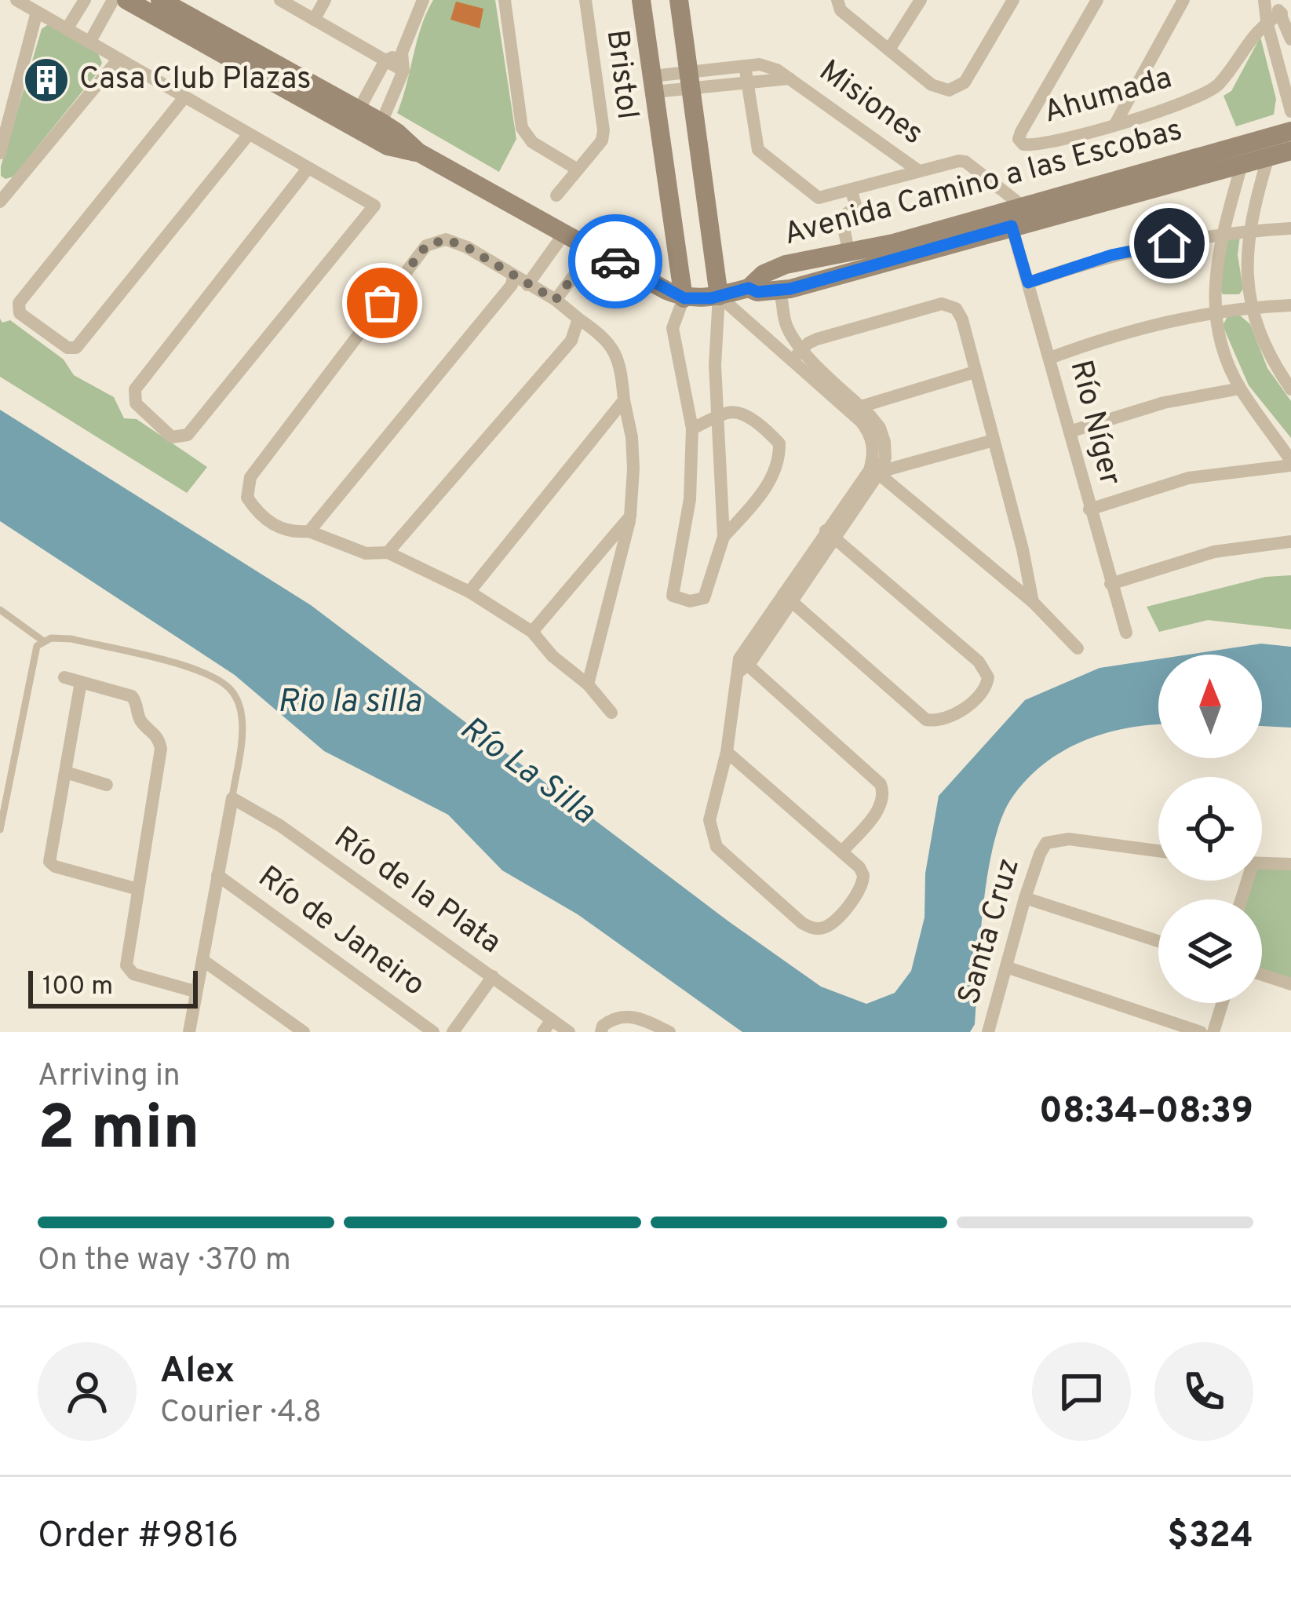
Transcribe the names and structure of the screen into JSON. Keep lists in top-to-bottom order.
{
  "streets": {
    "street": [
      "Bristol",
      "Ahumada",
      "Misiones",
      "Avenida Camino a las Escobas",
      "Río Níger",
      "Río de la Plata",
      "Santa Cruz",
      "Río de Janeiro"
    ]
  },
  "crossings": [
    ["Avenida Camino a las Escobas", "Río Níger"]
  ],
  "water": ["Rio la silla", "Río La Silla"],
  "places": {
    "building": ["Casa Club Plazas"]
  },
  "scale_bar": "100 m",
  "north": "top",
  "page": {
    "scale": "100 m",
    "heading": ["2 min", "Arriving in", "08:34–08:39"],
    "panel": [
      "Alex",
      "Courier · 4.8",
      "Order #9816",
      "$324"
    ],
    "bar": "On the way · 370 m"
  }
}
